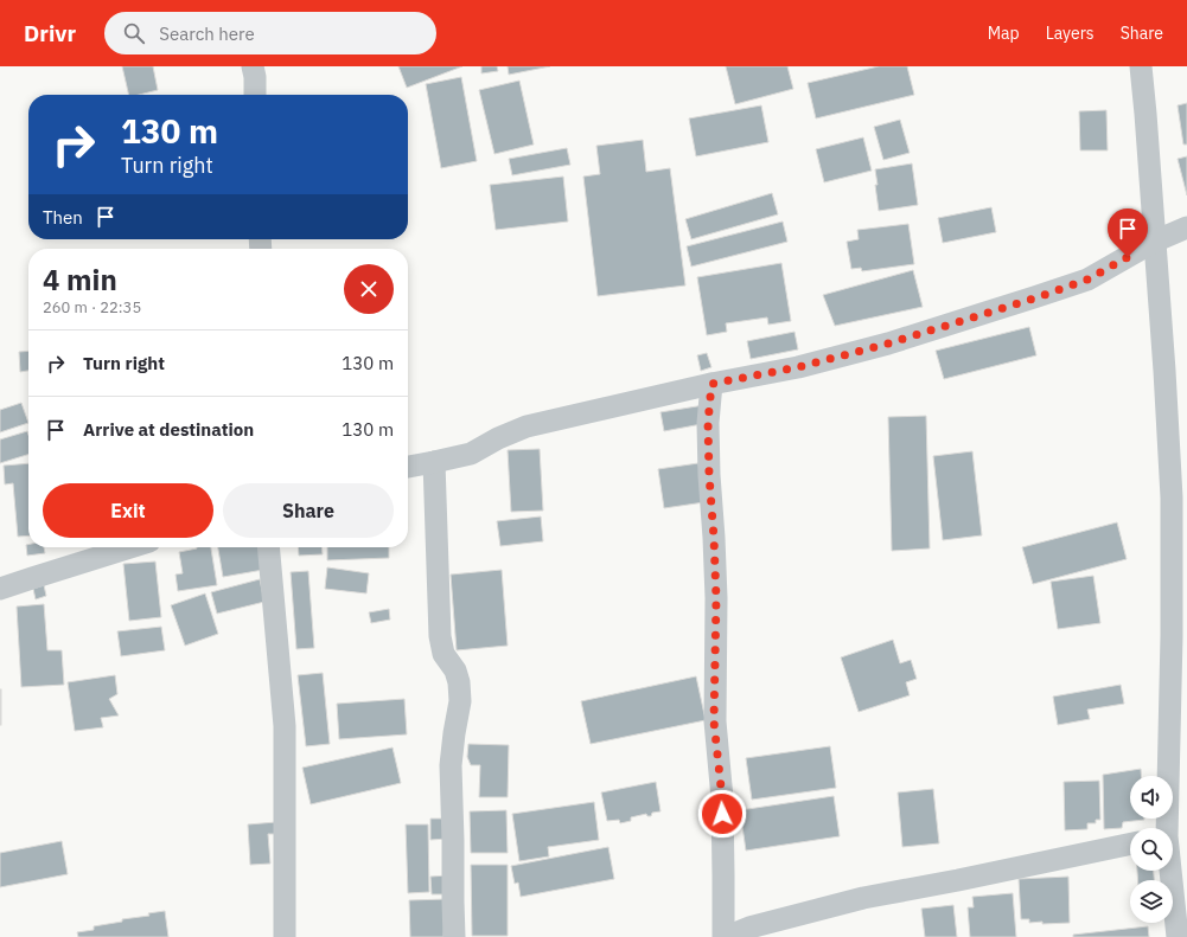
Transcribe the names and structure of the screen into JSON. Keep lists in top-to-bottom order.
{
  "page": {
    "header": "Drivr",
    "search": "Search here",
    "nav": ["Map", "Layers", "Share"],
    "turn": ["130 m", "Turn right"],
    "then": "Then",
    "heading": ["4 min", "260 m · 22:35"],
    "list": [
      {
        "name": "Turn right",
        "value": "130 m"
      },
      {
        "name": "Arrive at destination",
        "value": "130 m"
      }
    ],
    "buttons": ["Exit", "Share"]
  }
}
